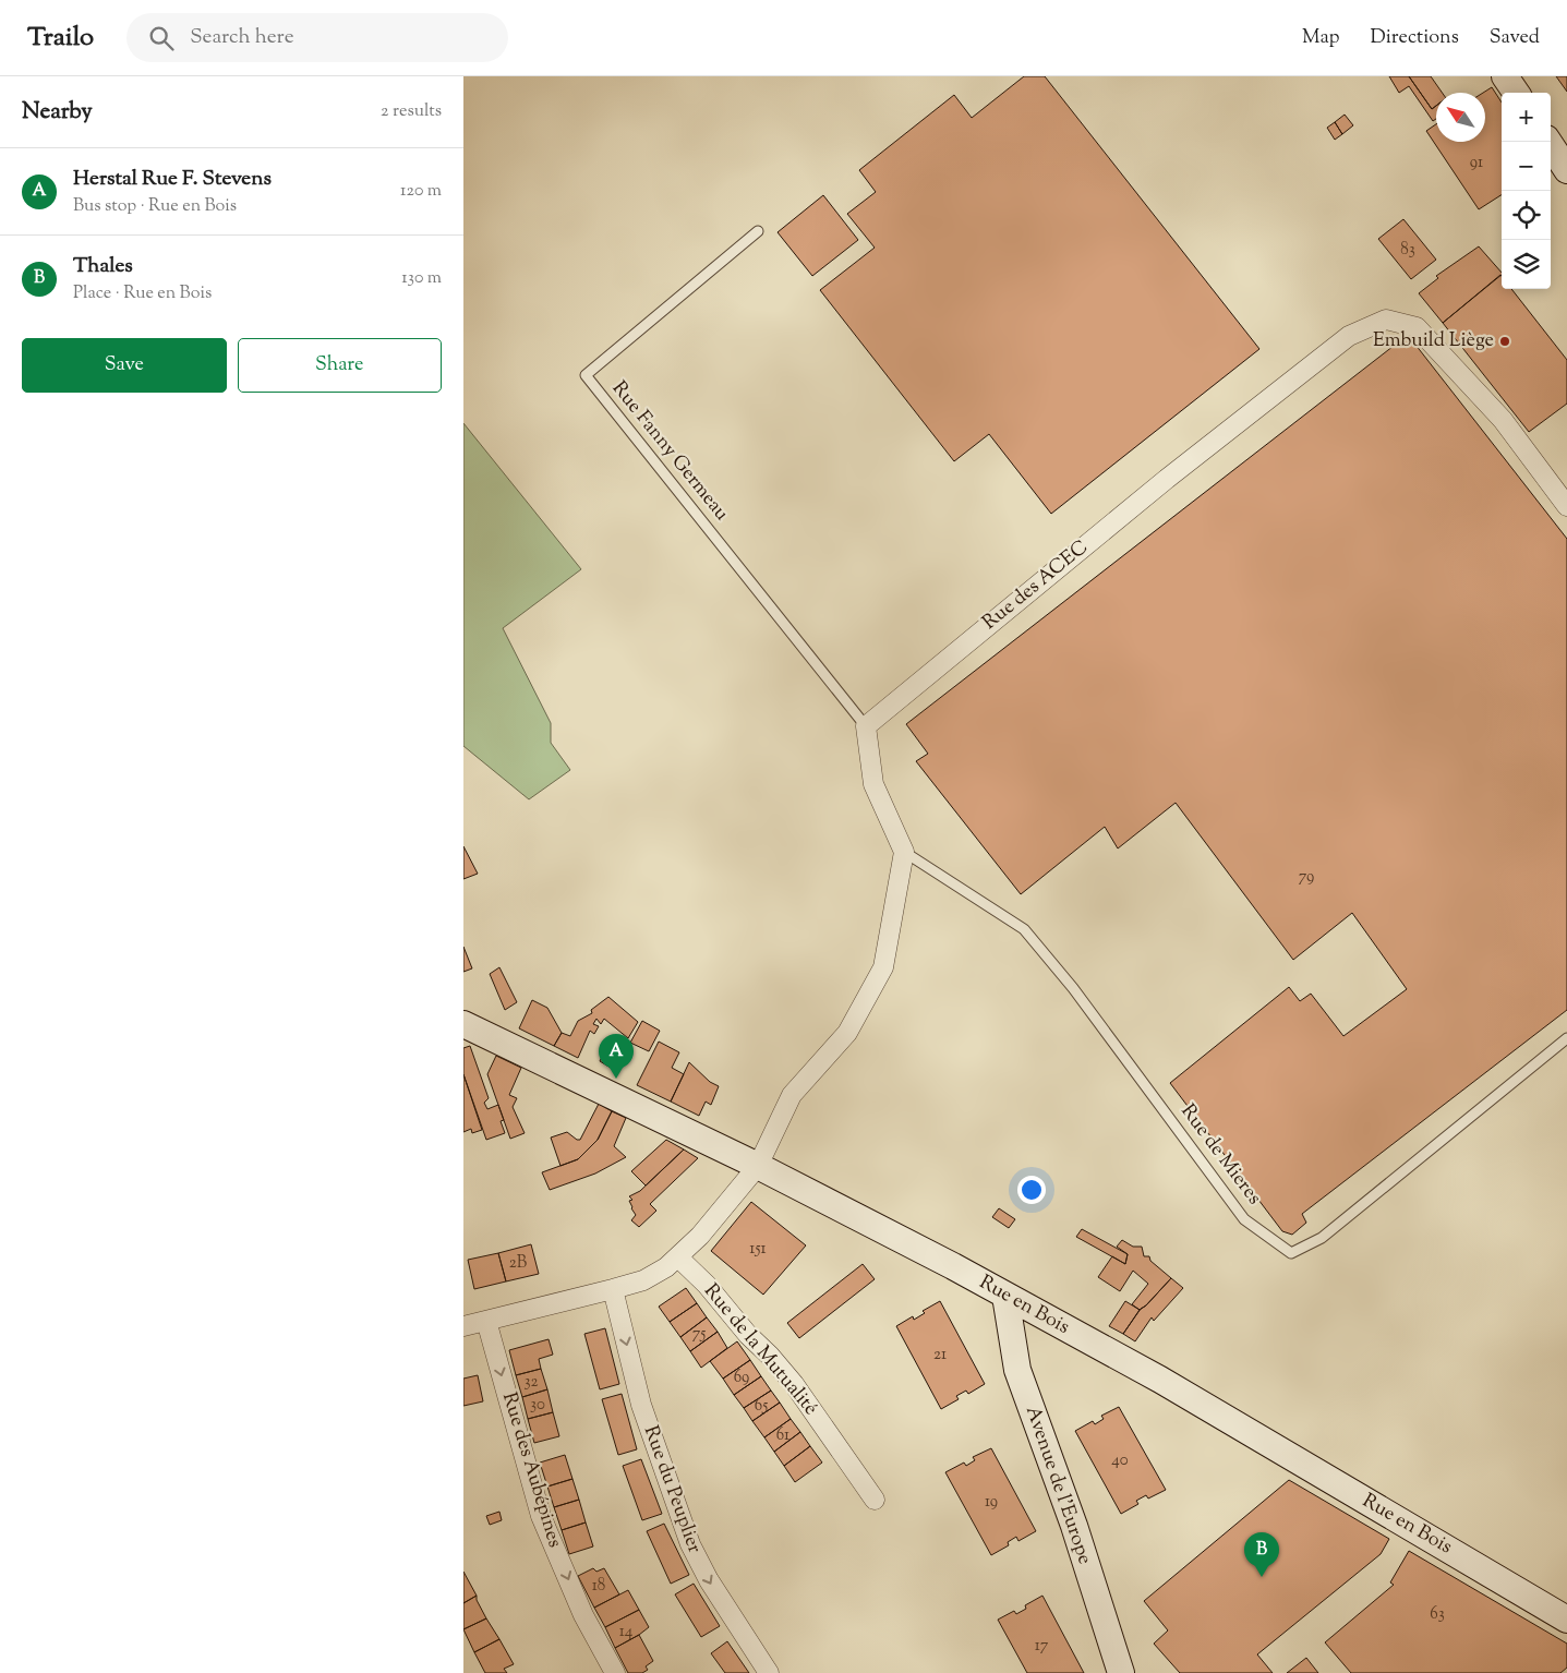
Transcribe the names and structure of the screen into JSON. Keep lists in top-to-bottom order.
{
  "streets": {
    "street": [
      "Rue des ACEC",
      "Rue en Bois",
      "Rue de la Mutualité",
      "Rue des Aubépines",
      "Avenue de l'Europe",
      "Rue du Peuplier"
    ],
    "lane": ["Rue Fanny Germeau", "Rue de Mieres"]
  },
  "crossings": [
    ["Rue Fanny Germeau", "Rue des ACEC"],
    ["Rue en Bois", "Avenue de l'Europe"]
  ],
  "one_way": ["Rue des Aubépines", "Rue du Peuplier"],
  "places": ["Embuild Liège"],
  "house_numbers": [
    "91",
    "83",
    "79",
    "151",
    "2B",
    "75",
    "21",
    "69",
    "32",
    "30",
    "65",
    "61",
    "40",
    "19",
    "18",
    "63",
    "14",
    "17"
  ],
  "north": "top left",
  "page": {
    "header": "Trailo",
    "search": "Search here",
    "nav": ["Map", "Directions", "Saved"],
    "heading": ["Nearby", "2 results"],
    "map_buttons": ["+", "−"],
    "list": [
      {
        "mark": "A",
        "name": "Herstal Rue F. Stevens",
        "note": "Bus stop · Rue en Bois",
        "value": "120 m"
      },
      {
        "mark": "B",
        "name": "Thales",
        "note": "Place · Rue en Bois",
        "value": "130 m"
      }
    ],
    "buttons": ["Save", "Share"],
    "pins": ["A", "B"]
  }
}
